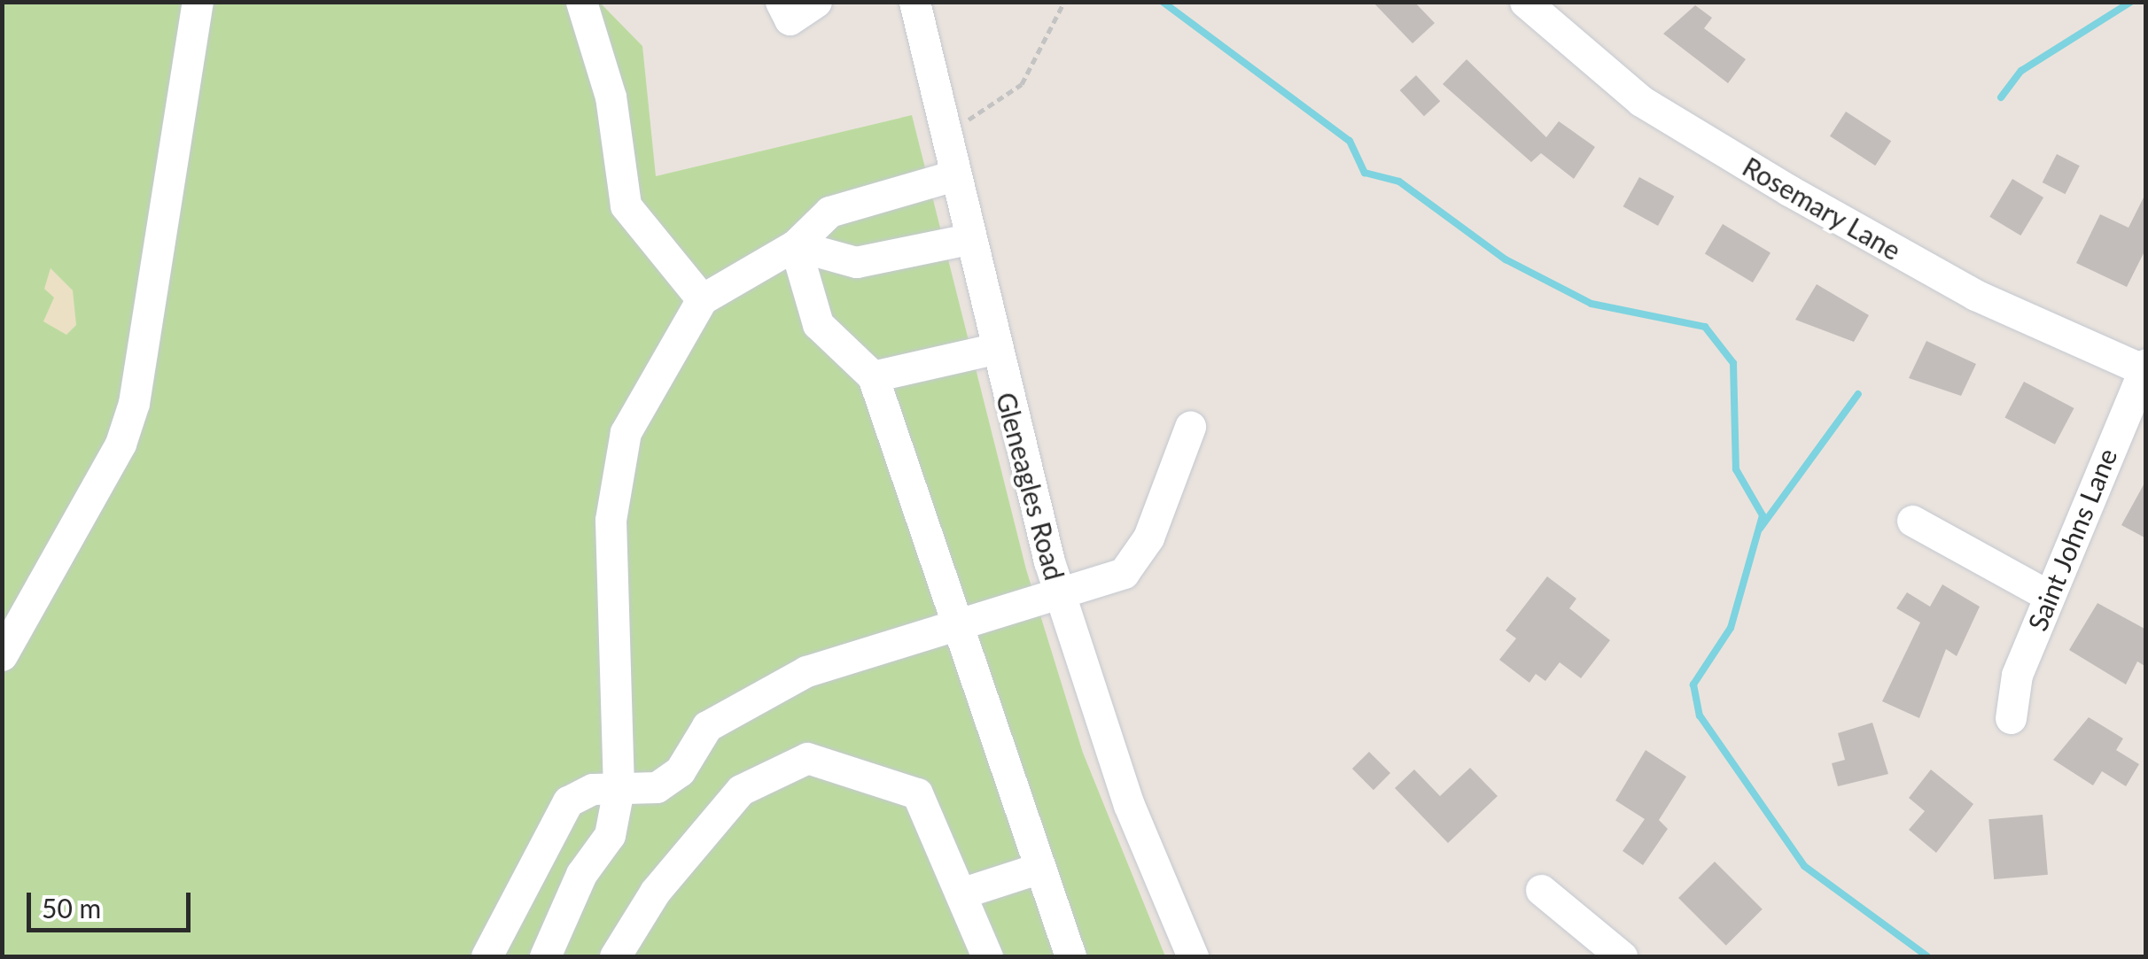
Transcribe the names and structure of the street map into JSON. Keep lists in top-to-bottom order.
{
  "streets": {
    "street": ["Rosemary Lane", "Gleneagles Road", "Saint Johns Lane"]
  },
  "crossings": [
    ["Rosemary Lane", "Saint Johns Lane"]
  ],
  "scale_bar": "50 m"
}
